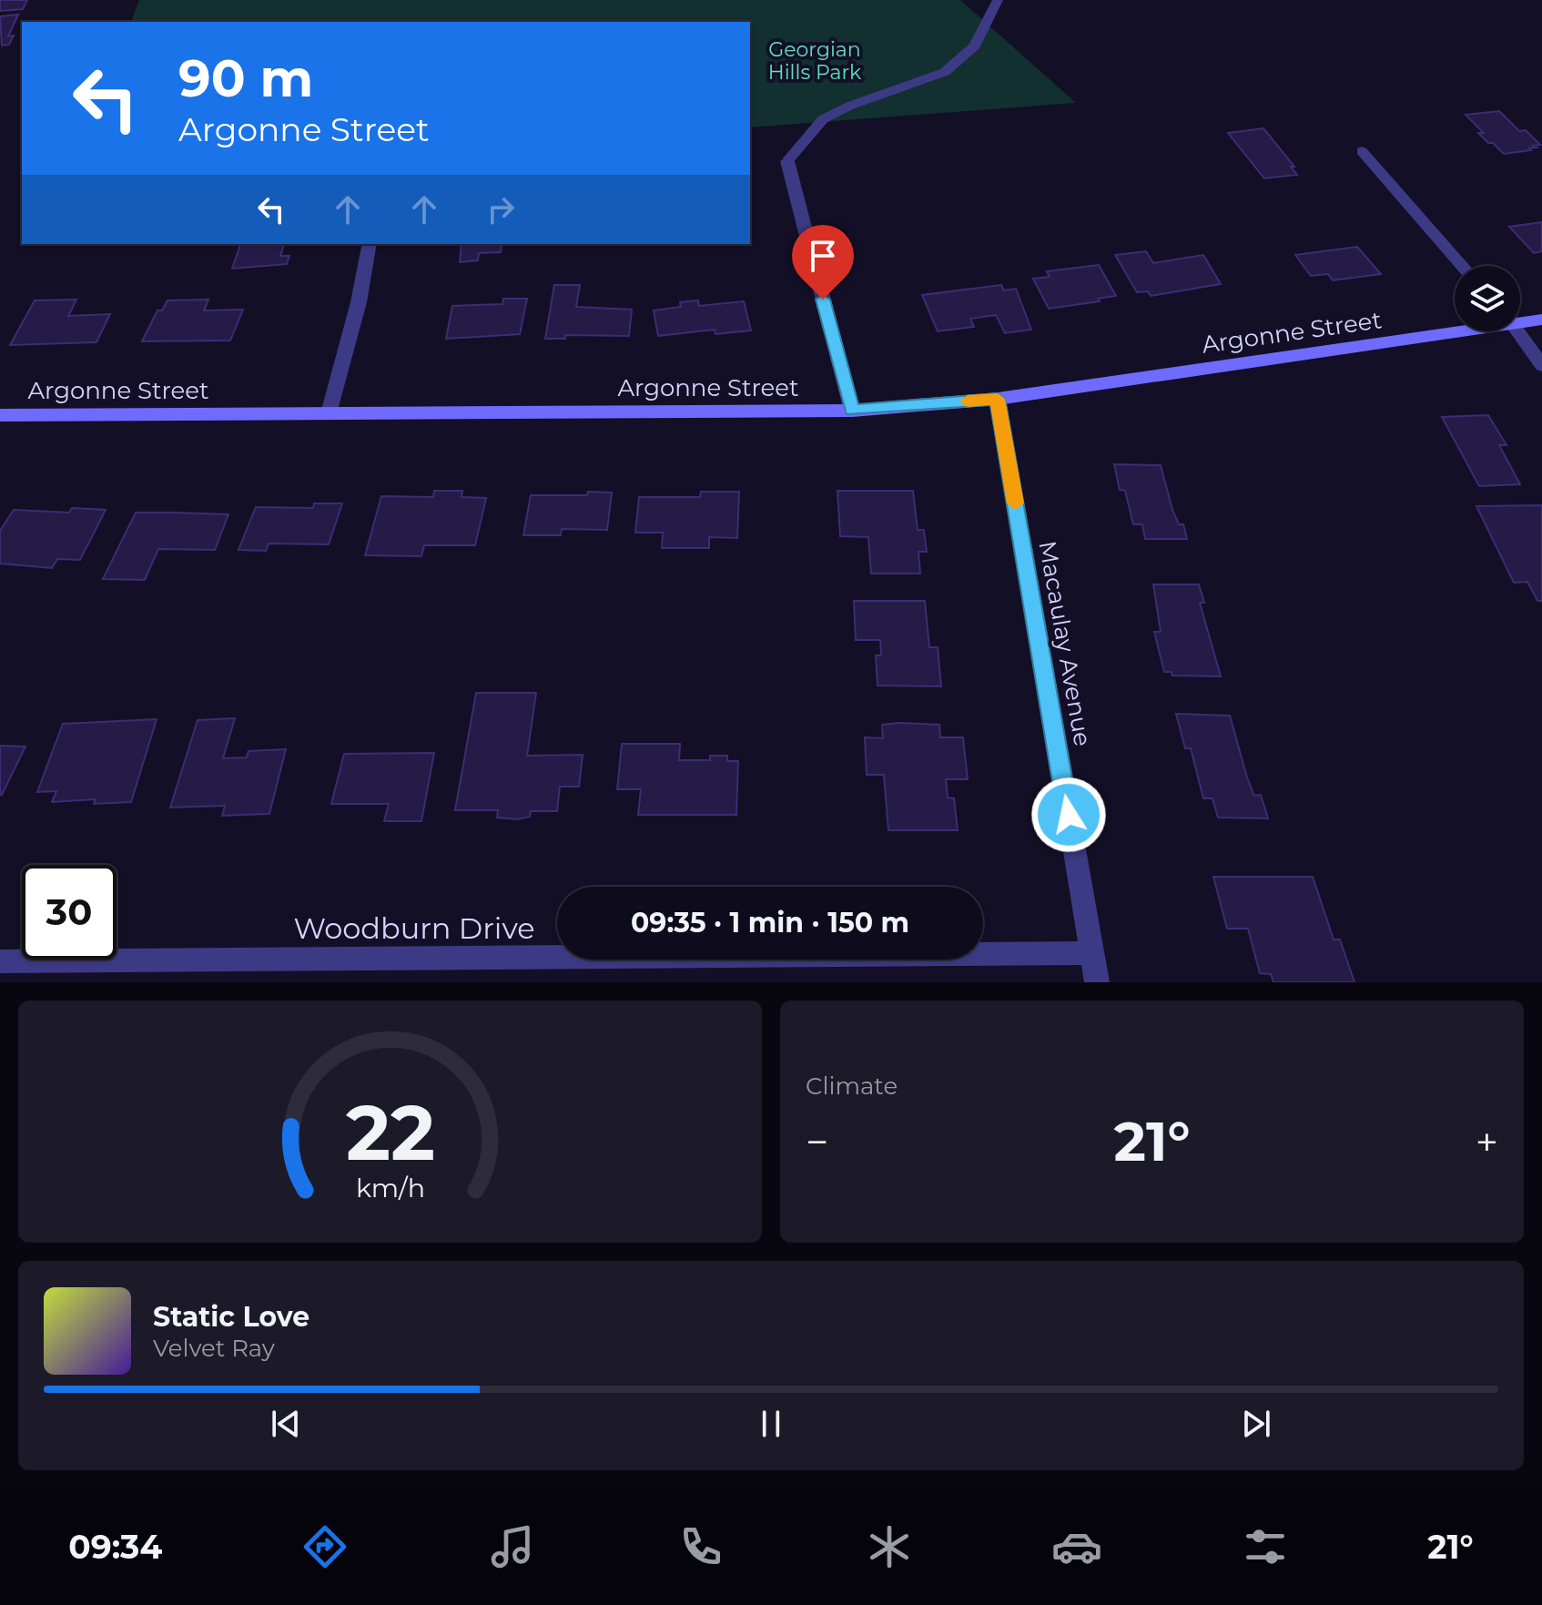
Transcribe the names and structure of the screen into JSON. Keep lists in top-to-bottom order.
{
  "streets": {
    "street": ["Argonne Street", "Macaulay Avenue", "Woodburn Drive"]
  },
  "crossings": [
    ["Argonne Street", "Macaulay Avenue"],
    ["Macaulay Avenue", "Woodburn Drive"]
  ],
  "parks": ["Georgian Hills Park"],
  "page": {
    "turn": ["90 m", "Argonne Street"],
    "limit": "30",
    "trip": "09:35 · 1 min · 150 m",
    "tile": "Climate",
    "heat": ["−", "21°", "+"],
    "song": ["Static Love", "Velvet Ray"],
    "tabs": ["09:34", "21°"],
    "gauge": ["22", "km/h"]
  }
}
